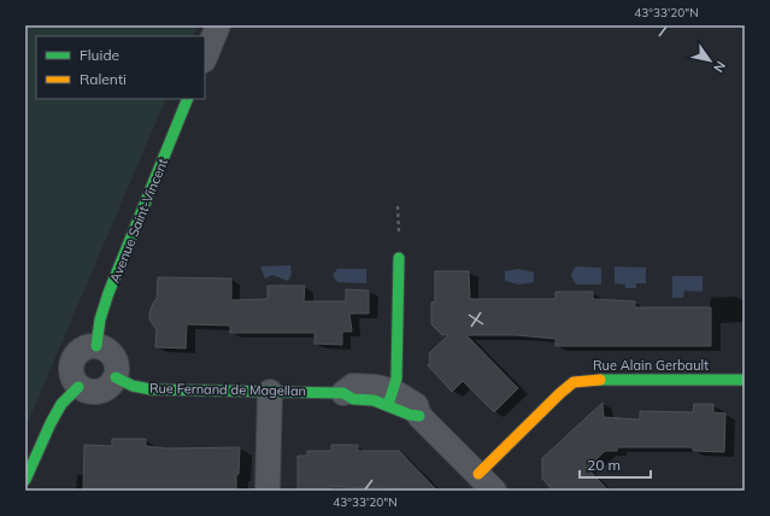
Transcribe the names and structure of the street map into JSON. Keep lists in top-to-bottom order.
{
  "streets": {
    "street": ["Avenue Saint-Vincent", "Rue Alain Gerbault", "Rue Fernand de Magellan"]
  },
  "crossings": [
    ["Avenue Saint-Vincent", "Rue Fernand de Magellan"],
    ["Rue Alain Gerbault", "Rue Fernand de Magellan"]
  ],
  "legend": ["Fluide", "Ralenti"],
  "scale_bar": "20 m",
  "north": "bottom right",
  "coordinates": ["43°33'20\"N"]
}
